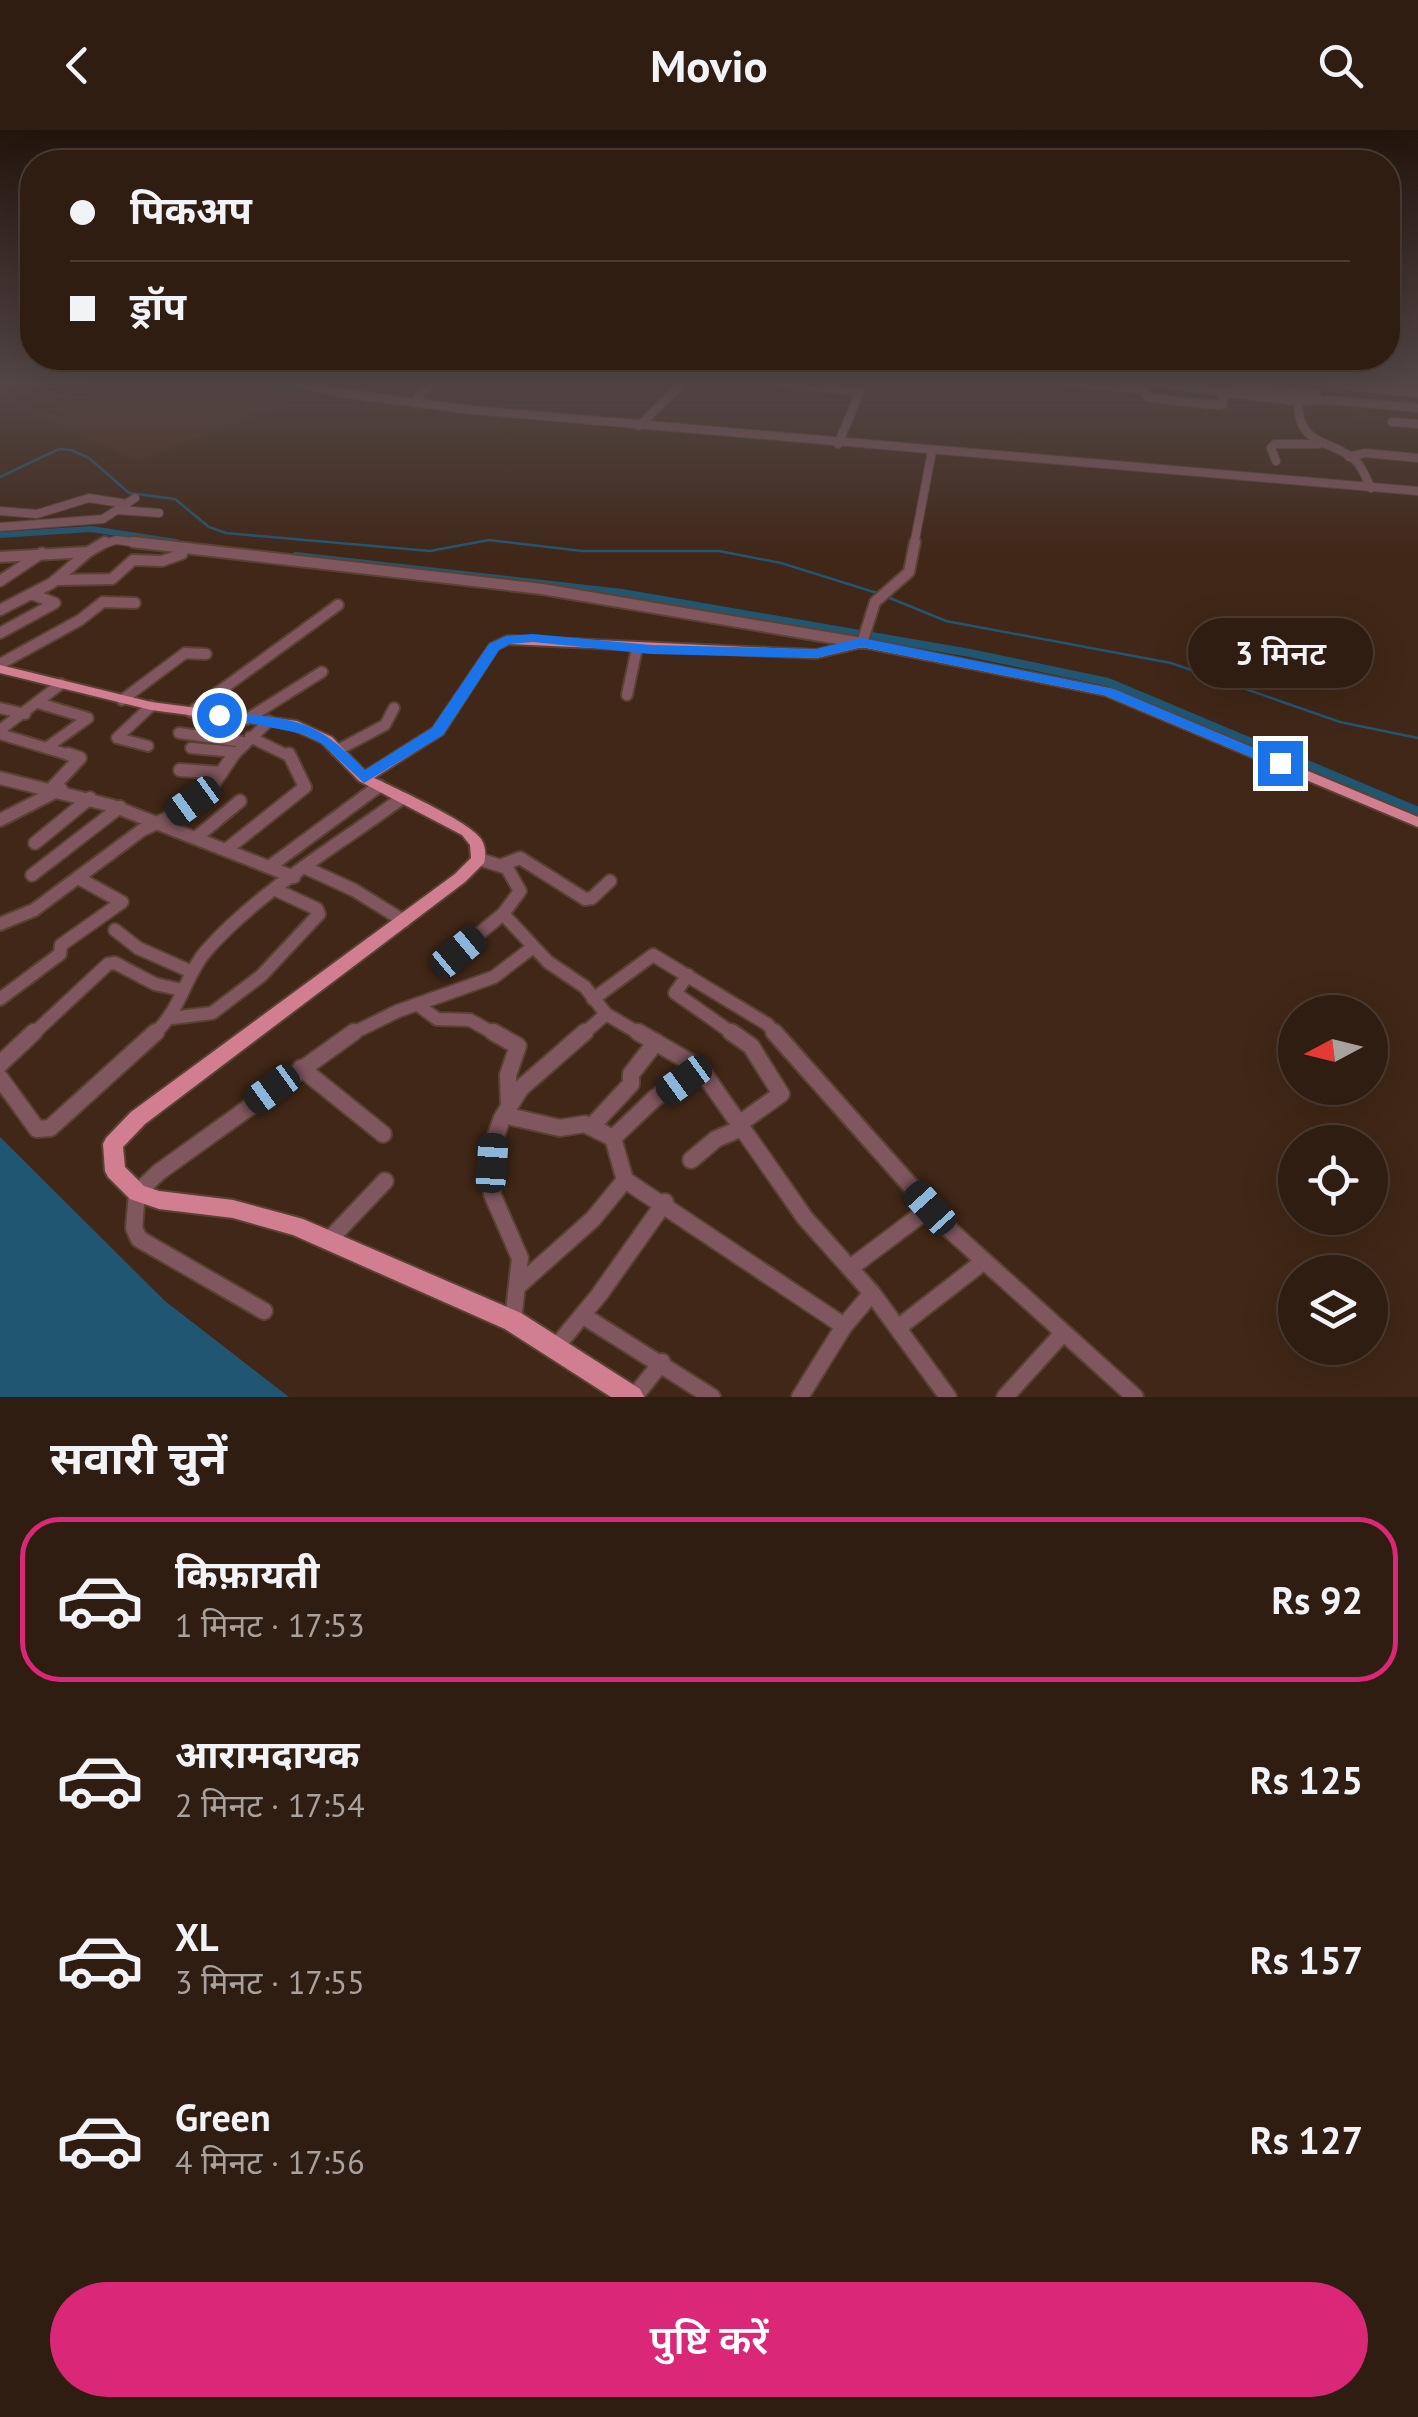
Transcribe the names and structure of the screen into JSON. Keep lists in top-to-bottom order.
{
  "north": "left",
  "page": {
    "header": "Movio",
    "banner": ["पिकअप", "ड्रॉप"],
    "bubble": "3 मिनट",
    "heading": "सवारी चुनें",
    "list": [
      {
        "name": "किफ़ायती",
        "note": "1 मिनट · 17:53",
        "value": "Rs 92"
      },
      {
        "name": "आरामदायक",
        "note": "2 मिनट · 17:54",
        "value": "Rs 125"
      },
      {
        "name": "XL",
        "note": "3 मिनट · 17:55",
        "value": "Rs 157"
      },
      {
        "name": "Green",
        "note": "4 मिनट · 17:56",
        "value": "Rs 127"
      }
    ],
    "buttons": "पुष्टि करें"
  }
}
